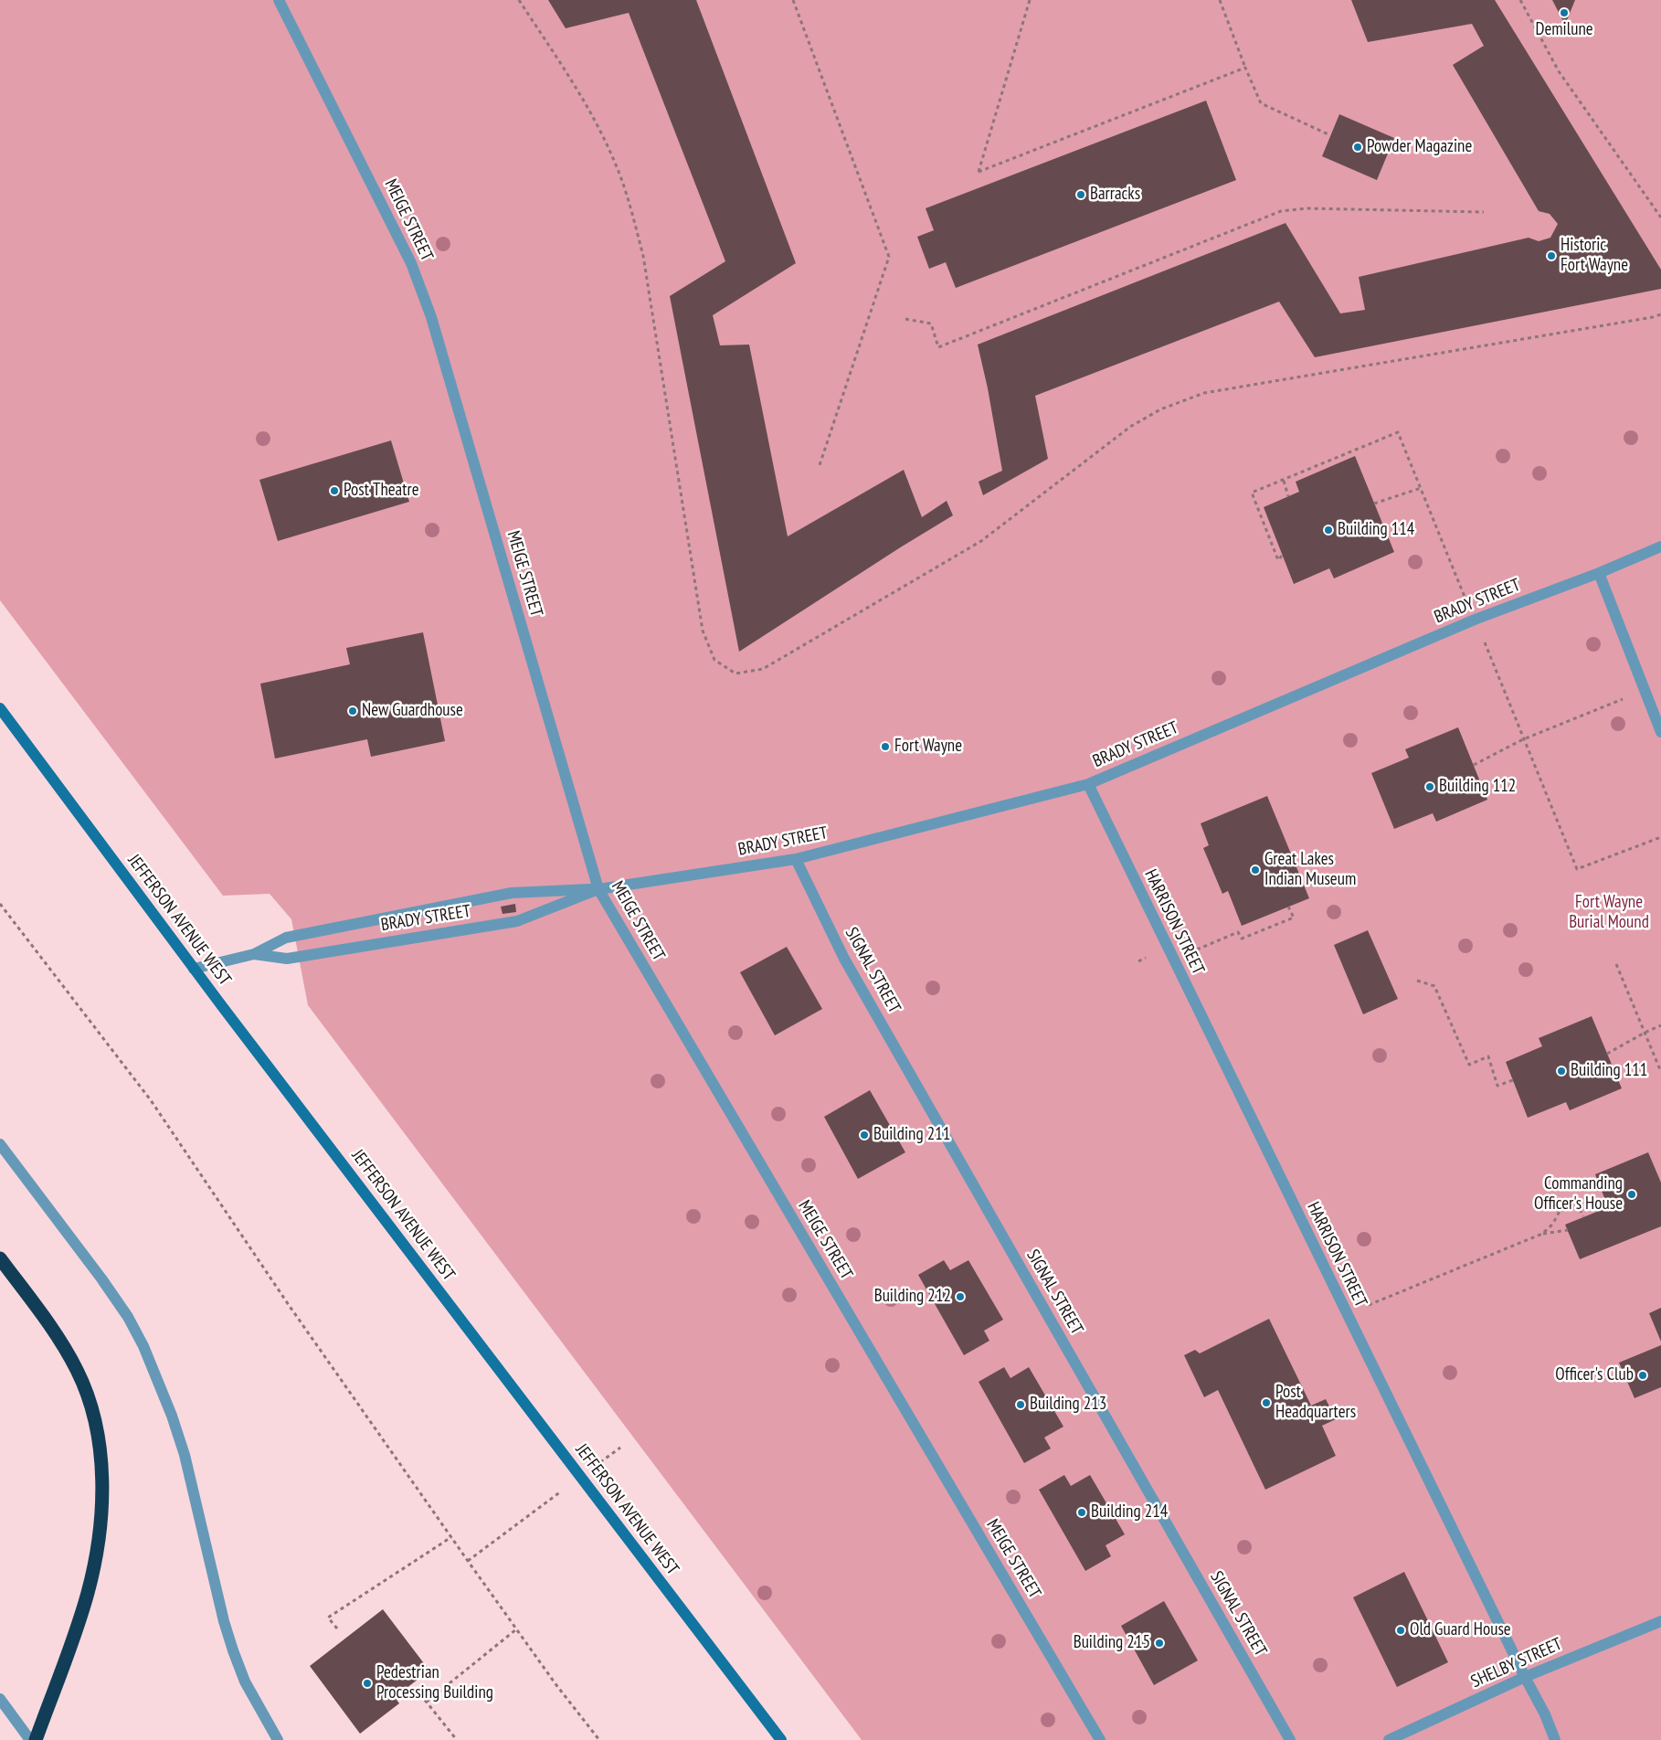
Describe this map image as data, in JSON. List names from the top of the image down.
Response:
{
  "streets": {
    "main road": ["JEFFERSON AVENUE WEST"],
    "street": [
      "MEIGE STREET",
      "BRADY STREET",
      "HARRISON STREET",
      "SIGNAL STREET",
      "SHELBY STREET"
    ]
  },
  "crossings": [
    ["MEIGE STREET", "BRADY STREET"],
    ["BRADY STREET", "JEFFERSON AVENUE WEST"],
    ["BRADY STREET", "HARRISON STREET"],
    ["BRADY STREET", "SIGNAL STREET"],
    ["HARRISON STREET", "SHELBY STREET"]
  ],
  "parks": ["Fort Wayne Burial Mound"],
  "places": [
    "Demilune",
    "Powder Magazine",
    "Barracks",
    "Historic Fort Wayne",
    "Post Theatre",
    "Building 114",
    "New Guardhouse",
    "Fort Wayne",
    "Building 112",
    "Great Lakes Indian Museum",
    "Building 111",
    "Building 211",
    "Commanding Officer's House",
    "Building 212",
    "Officer's Club",
    "Post Headquarters",
    "Building 213",
    "Building 214",
    "Old Guard House",
    "Building 215",
    "Pedestrian Processing Building"
  ]
}
